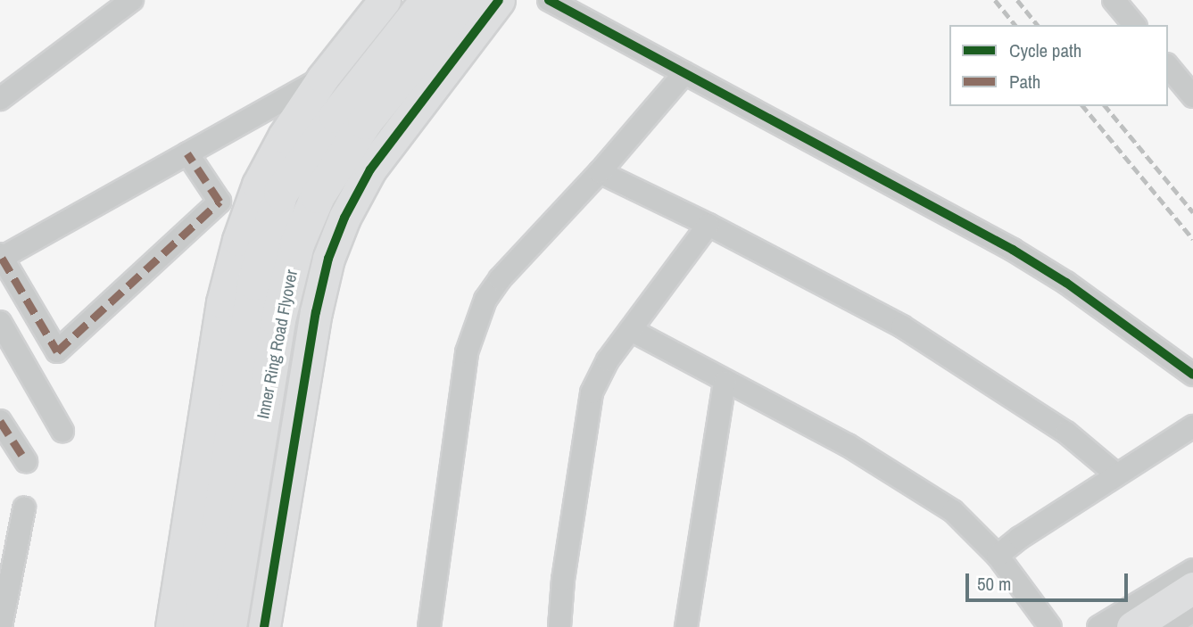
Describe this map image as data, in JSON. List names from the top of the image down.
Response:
{
  "streets": {
    "highway": ["Inner Ring Road Flyover"]
  },
  "legend": ["Cycle path", "Path"],
  "scale_bar": "50 m"
}
